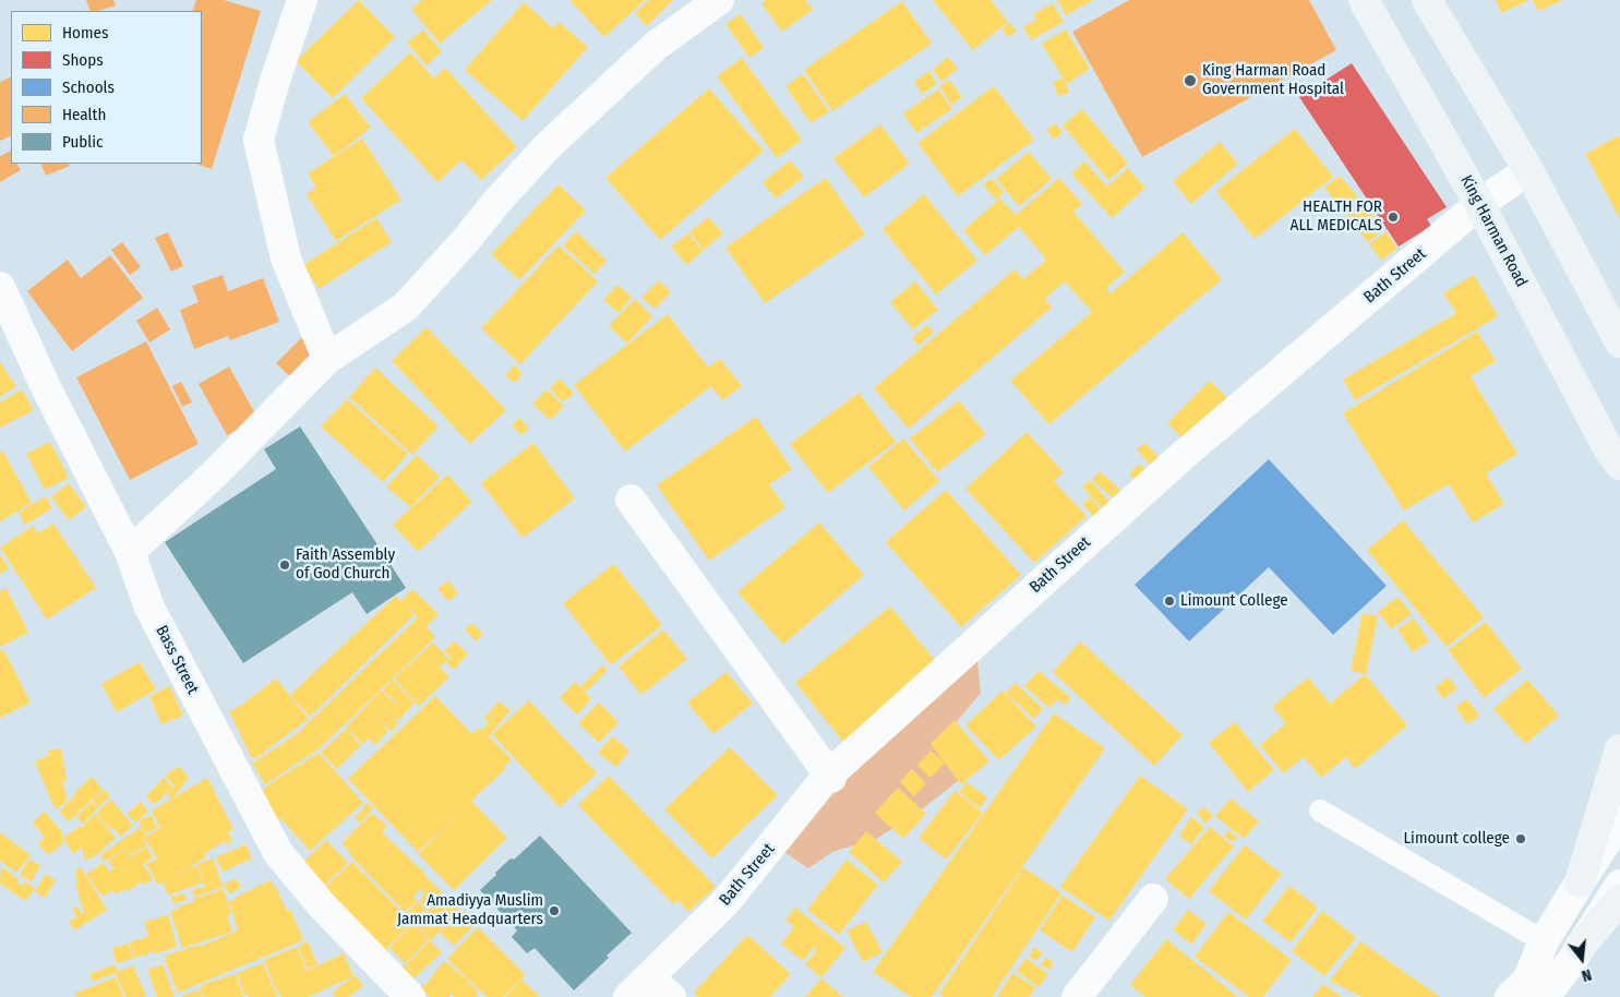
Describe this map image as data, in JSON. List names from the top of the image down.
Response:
{
  "streets": {
    "main road": ["King Harman Road"],
    "street": ["Bath Street", "Bass Street"]
  },
  "crossings": [
    ["King Harman Road", "Bath Street"]
  ],
  "places": [
    "King Harman Road Government Hospital",
    "HEALTH FOR ALL MEDICALS",
    "Faith Assembly of God Church",
    "Limount College",
    "Limount college",
    "Amadiyya Muslim Jammat Headquarters"
  ],
  "legend": [
    "Homes",
    "Shops",
    "Schools",
    "Health",
    "Public"
  ],
  "north": "bottom"
}
